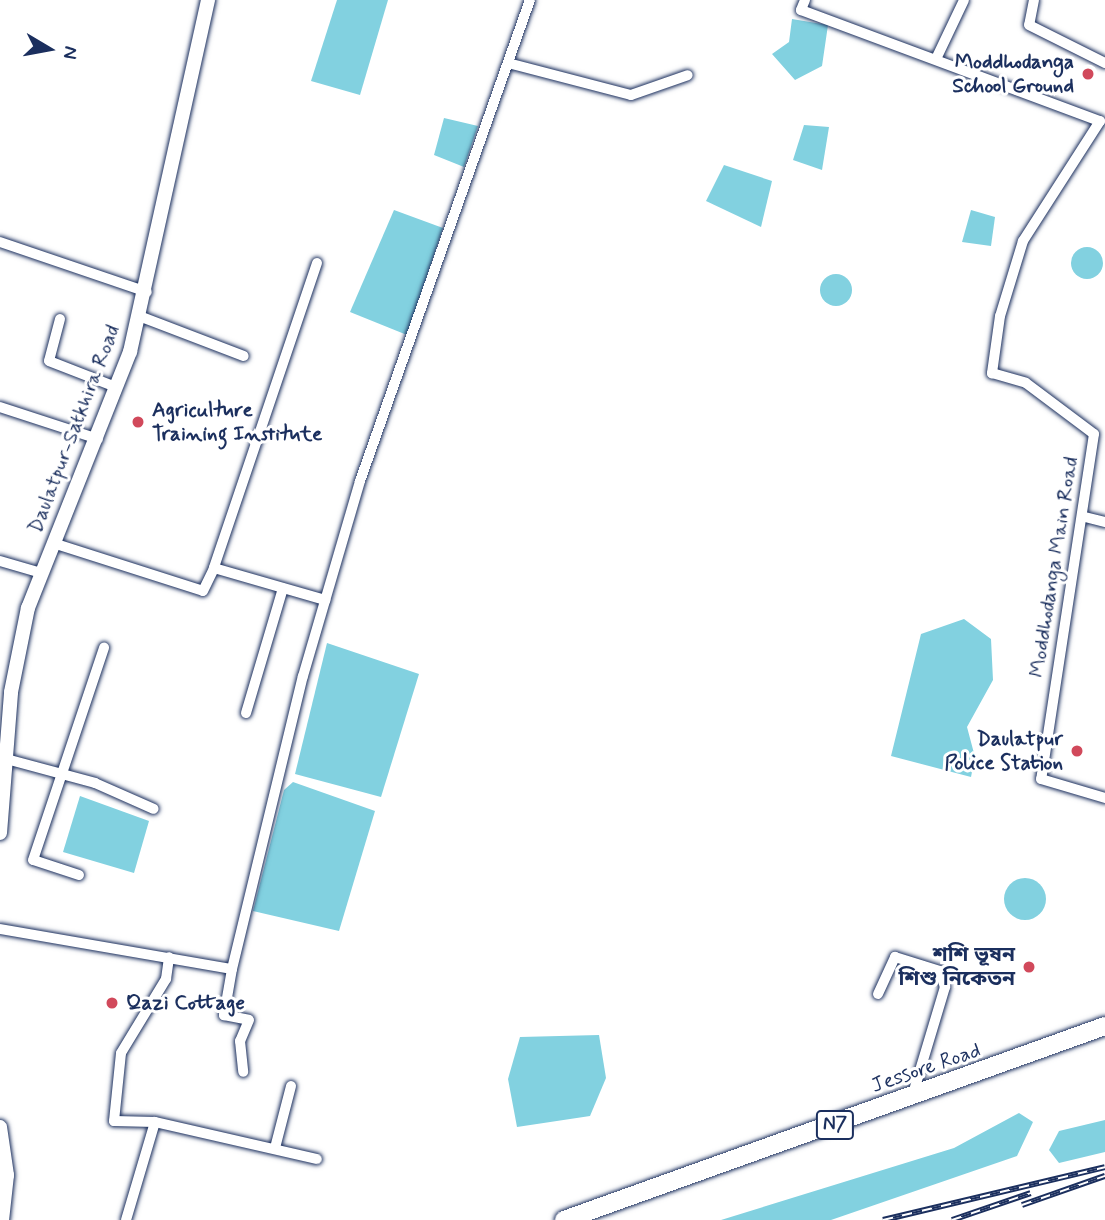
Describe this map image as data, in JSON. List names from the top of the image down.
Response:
{
  "streets": {
    "highway": ["Jessore Road", "N7"],
    "main road": ["Daulatpur-Satkhira Road"],
    "street": ["Moddhodanga Main Road"]
  },
  "places": [
    "Moddhodanga School Ground",
    "Agriculture Training Institute",
    "Daulatpur Police Station",
    "শশি ভূষন শিশু নিকেতন",
    "Qazi Cottage"
  ],
  "north": "right"
}
